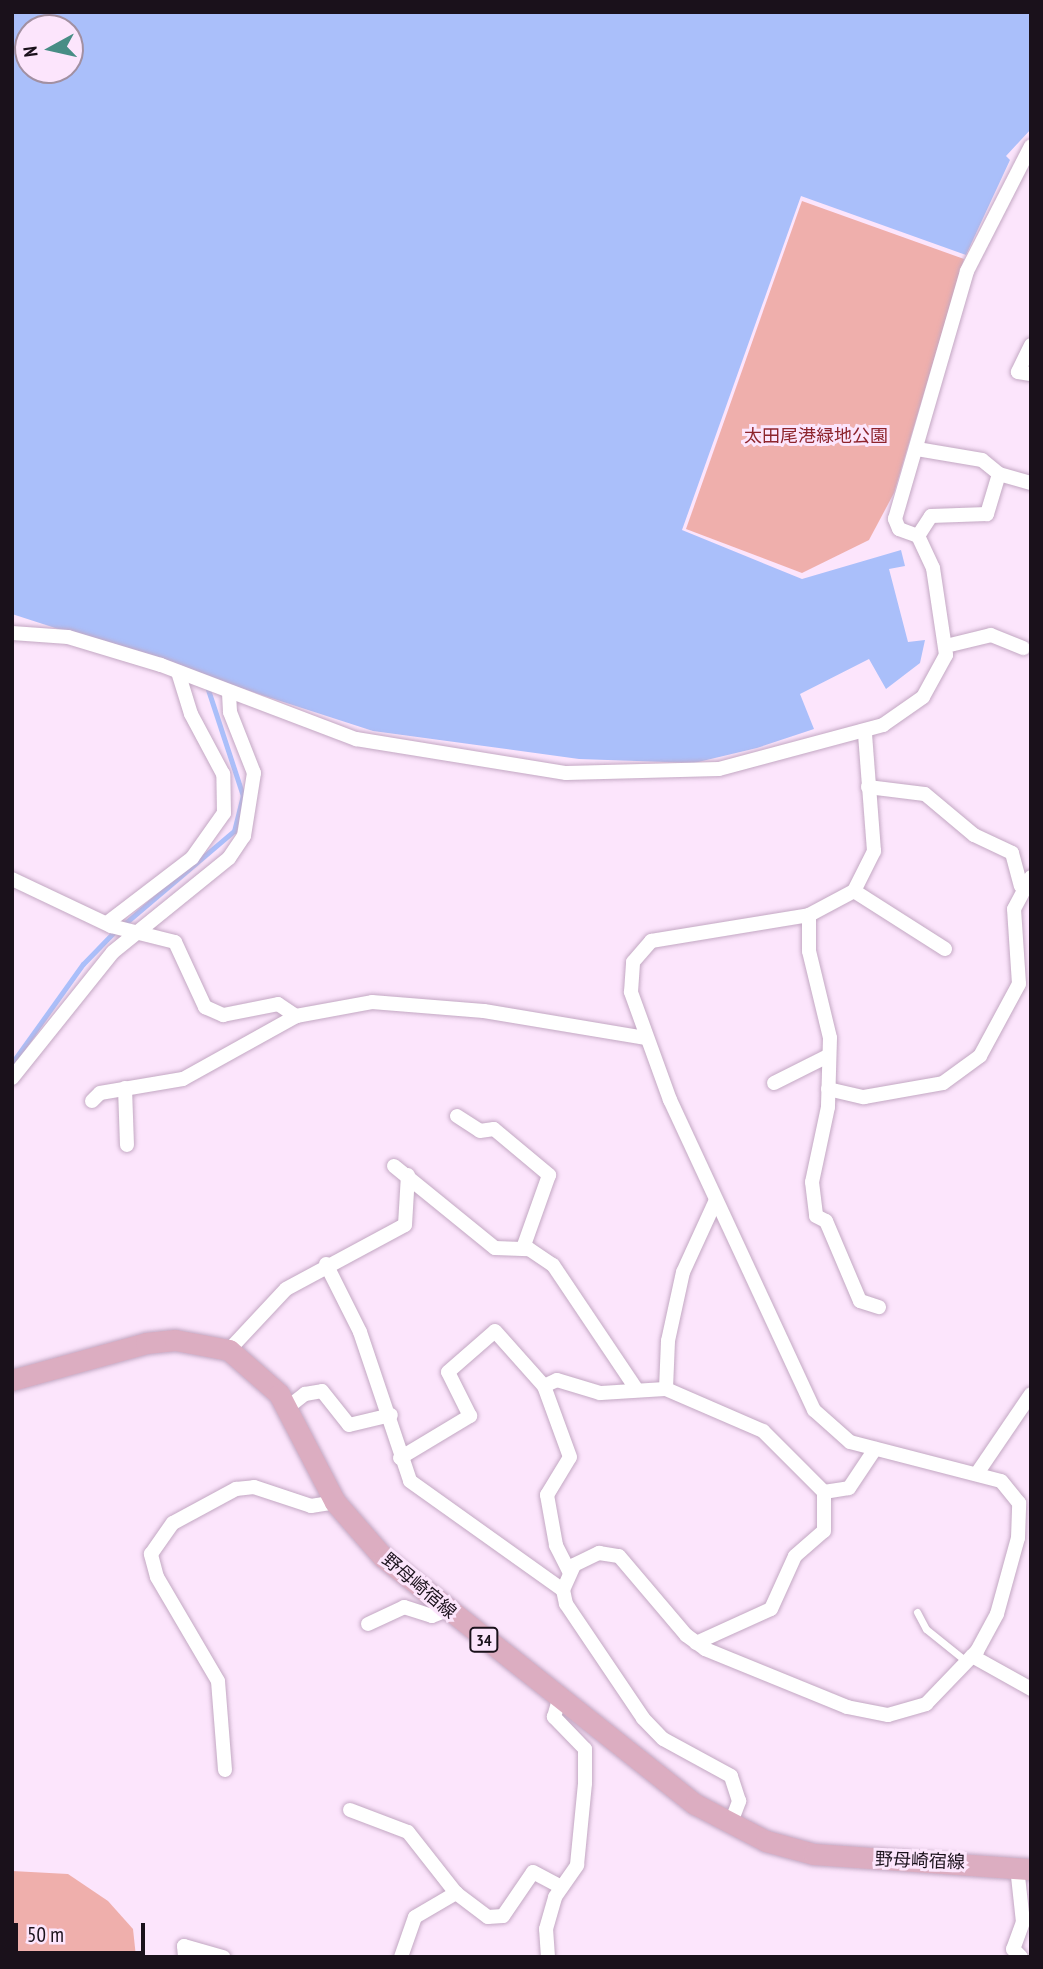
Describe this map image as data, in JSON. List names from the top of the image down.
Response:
{
  "streets": {
    "main road": ["野母崎宿線", "34"]
  },
  "parks": ["太田尾港緑地公園"],
  "scale_bar": "50 m",
  "north": "left"
}
